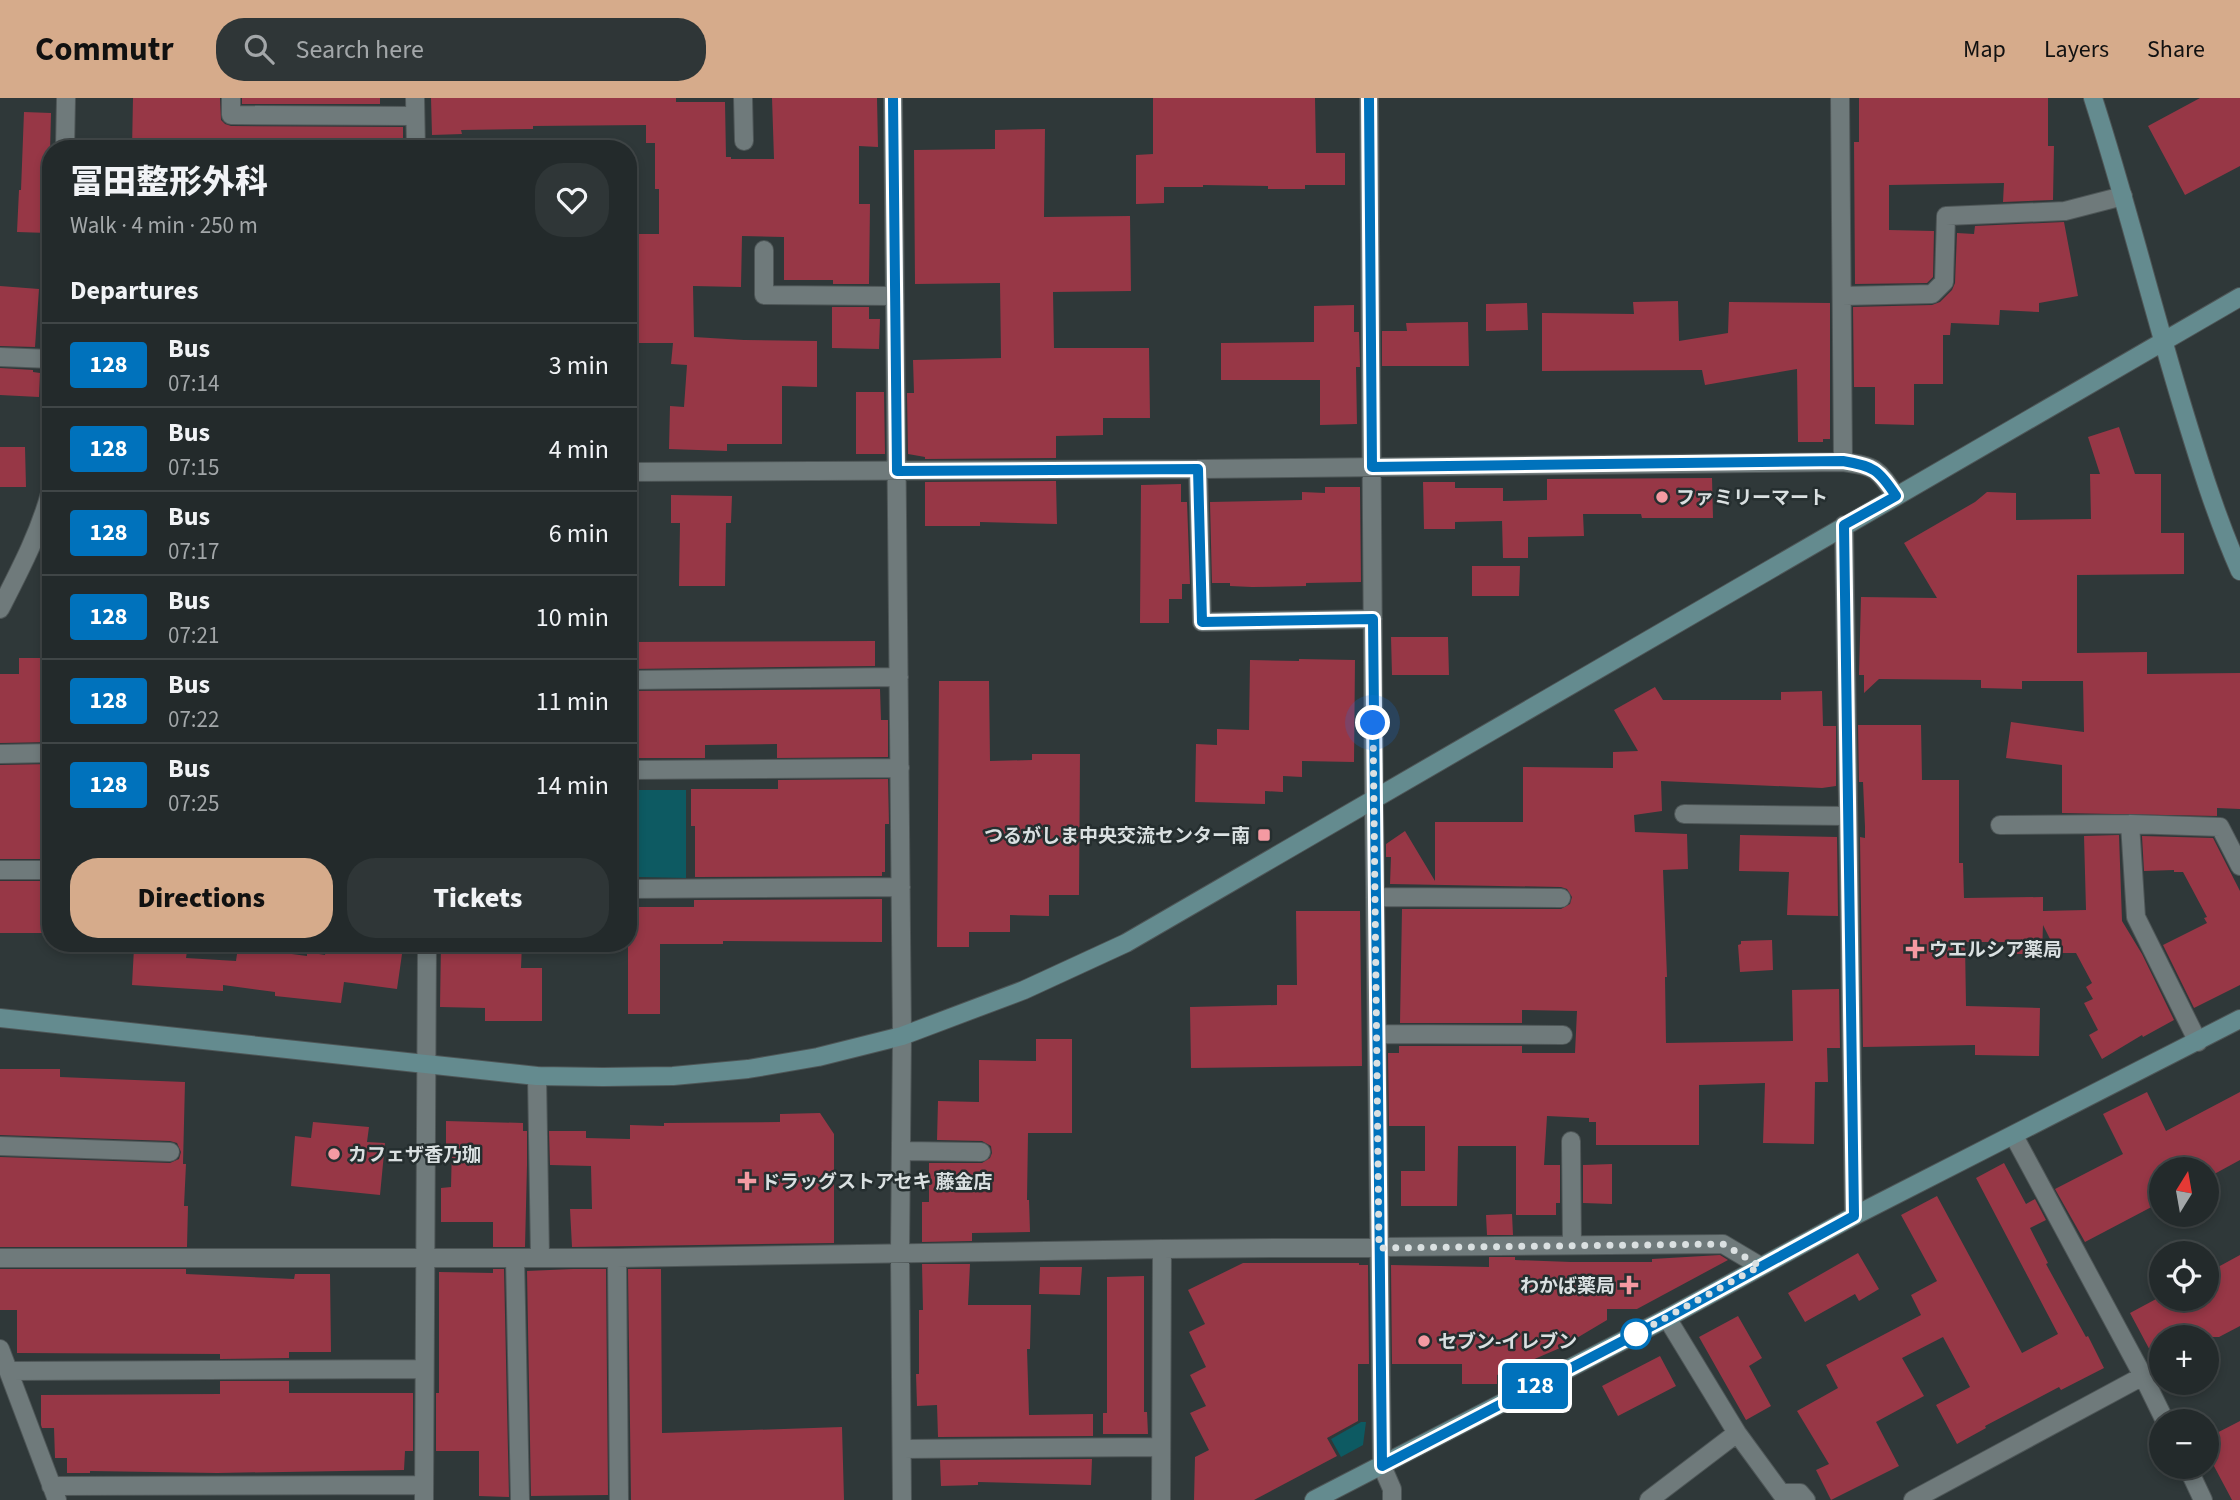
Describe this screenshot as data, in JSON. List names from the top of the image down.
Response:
{
  "places": {
    "other": ["ファミリーマート", "カフェザ香乃珈", "セブン-イレブン"],
    "transit": ["つるがしま中央交流センター南"],
    "health": ["ウエルシア薬局", "ドラッグストアセキ 藤金店", "わかば薬局"]
  },
  "lines": ["bus line 128"],
  "north": "top",
  "page": {
    "header": "Commutr",
    "search": "Search here",
    "nav": ["Map", "Layers", "Share"],
    "on_map": "128",
    "heading": [
      ["冨田整形外科", "Walk · 4 min · 250 m"],
      "Departures"
    ],
    "list": [
      {
        "mark": "128",
        "name": "Bus",
        "note": "07:14",
        "value": "3 min"
      },
      {
        "mark": "128",
        "name": "Bus",
        "note": "07:15",
        "value": "4 min"
      },
      {
        "mark": "128",
        "name": "Bus",
        "note": "07:17",
        "value": "6 min"
      },
      {
        "mark": "128",
        "name": "Bus",
        "note": "07:21",
        "value": "10 min"
      },
      {
        "mark": "128",
        "name": "Bus",
        "note": "07:22",
        "value": "11 min"
      },
      {
        "mark": "128",
        "name": "Bus",
        "note": "07:25",
        "value": "14 min"
      }
    ],
    "buttons": ["Directions", "Tickets"],
    "map_buttons": ["+", "−"]
  }
}
